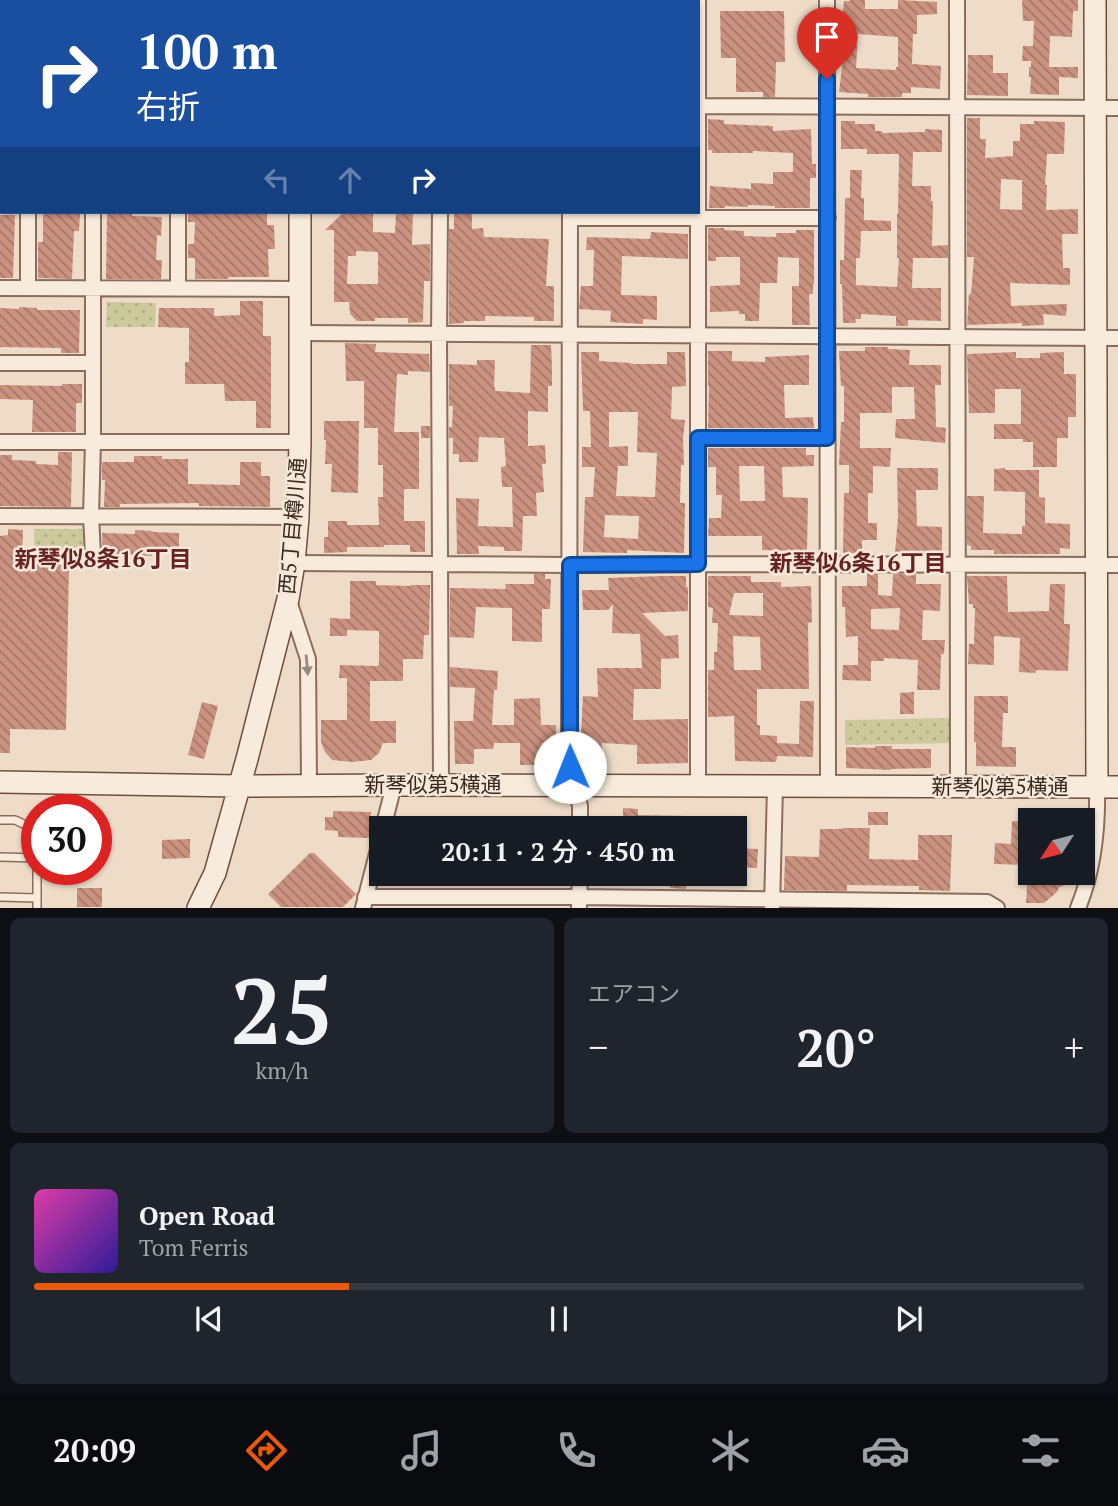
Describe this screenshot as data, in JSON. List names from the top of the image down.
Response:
{
  "streets": {
    "street": ["西5丁目樽川通", "新琴似第5横通"]
  },
  "crossings": [
    ["西5丁目樽川通", "新琴似第5横通"]
  ],
  "districts": ["新琴似8条16丁目", "新琴似6条16丁目"],
  "north": "bottom left",
  "page": {
    "turn": ["100 m", "右折"],
    "limit": "30",
    "trip": "20:11 · 2 分 · 450 m",
    "tile": [
      ["25", "km/h"],
      "エアコン"
    ],
    "heat": ["−", "20°", "+"],
    "song": ["Open Road", "Tom Ferris"],
    "tabs": "20:09"
  }
}
